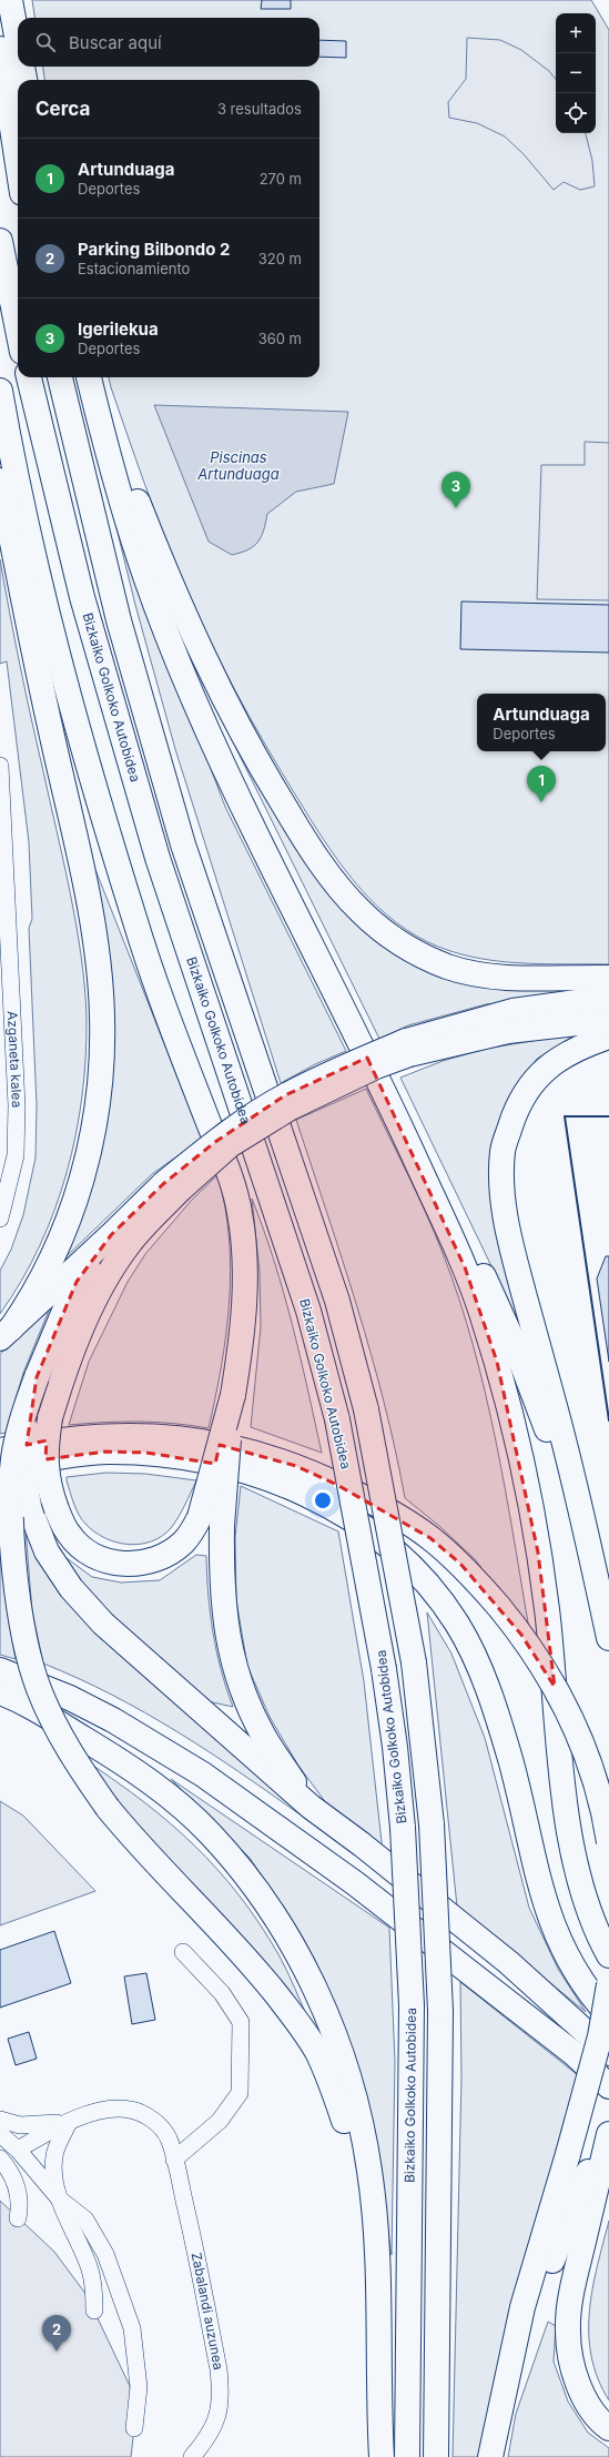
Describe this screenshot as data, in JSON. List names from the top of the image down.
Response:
{
  "streets": {
    "main road": ["Bizkaiko Golkoko Autobidea"],
    "street": ["Azganeta kalea", "Zabalandi auzunea"]
  },
  "water": ["Piscinas Artunduaga"],
  "page": {
    "map_buttons": ["+", "−"],
    "search": "Buscar aquí",
    "heading": ["Cerca", "3 resultados"],
    "list": [
      {
        "mark": "1",
        "name": "Artunduaga",
        "note": "Deportes",
        "value": "270 m"
      },
      {
        "mark": "2",
        "name": "Parking Bilbondo 2",
        "note": "Estacionamiento",
        "value": "320 m"
      },
      {
        "mark": "3",
        "name": "Igerilekua",
        "note": "Deportes",
        "value": "360 m"
      }
    ],
    "pins": ["3", "1", "2"],
    "popup": ["Artunduaga", "Deportes"]
  }
}
